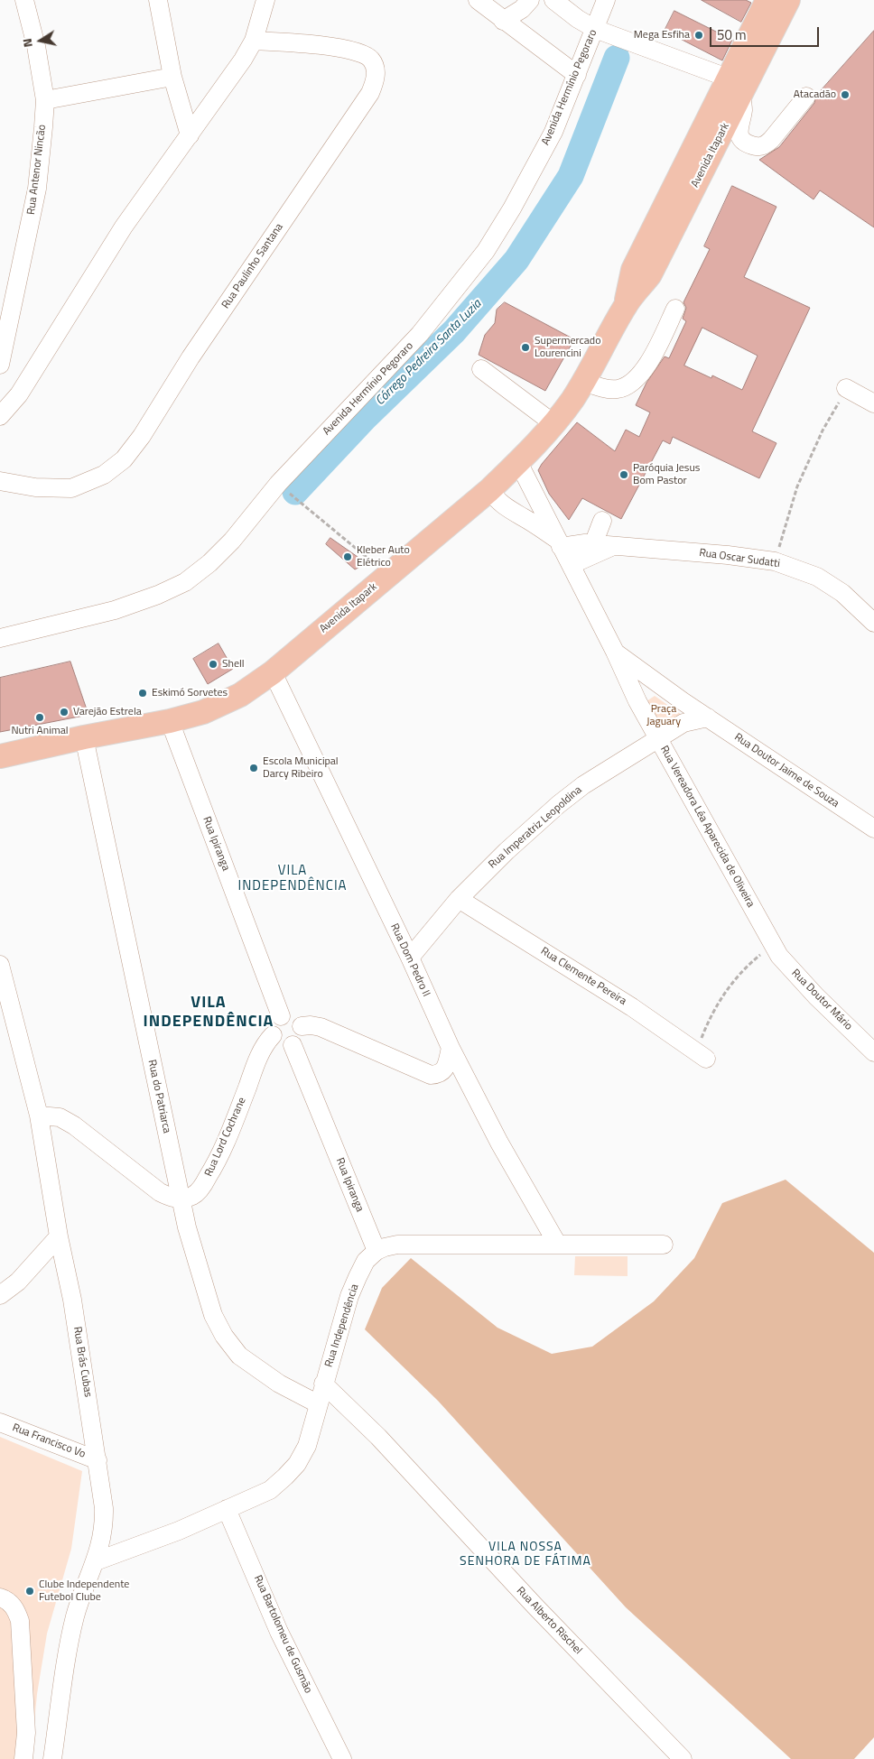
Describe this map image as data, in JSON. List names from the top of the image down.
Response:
{
  "streets": {
    "main road": ["Avenida Itapark"],
    "street": [
      "Avenida Hermínio Pegoraro",
      "Rua Antenor Nincão",
      "Rua Paulinho Santana",
      "Rua Oscar Sudatti",
      "Rua Doutor Jaime de Souza",
      "Rua Vereadora Léa Aparecida de Oliveira",
      "Rua Imperatriz Leopoldina",
      "Rua Ipiranga",
      "Rua Dom Pedro II",
      "Rua Clemente Pereira",
      "Rua Doutor Mário",
      "Rua do Patriarca",
      "Rua Lord Cochrane",
      "Rua Independência",
      "Rua Brás Cubas",
      "Rua Francisco Vo",
      "Rua Alberto Rischel",
      "Rua Bartolomeu de Gusmão"
    ]
  },
  "crossings": [
    ["Avenida Itapark", "Rua Vereadora Léa Aparecida de Oliveira"],
    ["Avenida Itapark", "Rua Ipiranga"],
    ["Avenida Itapark", "Rua Dom Pedro II"],
    ["Avenida Itapark", "Rua do Patriarca"],
    ["Rua Oscar Sudatti", "Rua Vereadora Léa Aparecida de Oliveira"],
    ["Rua Doutor Jaime de Souza", "Rua Vereadora Léa Aparecida de Oliveira"],
    ["Rua Vereadora Léa Aparecida de Oliveira", "Rua Imperatriz Leopoldina"],
    ["Rua Vereadora Léa Aparecida de Oliveira", "Rua Doutor Mário"],
    ["Rua Imperatriz Leopoldina", "Rua Dom Pedro II"],
    ["Rua Imperatriz Leopoldina", "Rua Clemente Pereira"],
    ["Rua Ipiranga", "Rua Lord Cochrane"],
    ["Rua Ipiranga", "Rua Independência"],
    ["Rua do Patriarca", "Rua Lord Cochrane"],
    ["Rua do Patriarca", "Rua Independência"],
    ["Rua Independência", "Rua Brás Cubas"],
    ["Rua Independência", "Rua Alberto Rischel"],
    ["Rua Independência", "Rua Bartolomeu de Gusmão"],
    ["Rua Brás Cubas", "Rua Francisco Vo"]
  ],
  "districts": ["VILA INDEPENDÊNCIA", "VILA INDEPENDÊNCIA", "VILA NOSSA SENHORA DE FÁTIMA"],
  "water": ["Córrego Pedreira Santa Luzia"],
  "parks": ["Praça Jaguary"],
  "places": [
    "Mega Esfiha",
    "Atacadão",
    "Supermercado Lourencini",
    "Paróquia Jesus Bom Pastor",
    "Kleber Auto Elétrico",
    "Shell",
    "Eskimó Sorvetes",
    "Varejão Estrela",
    "Nutri Animal",
    "Escola Municipal Darcy Ribeiro",
    "Clube Independente Futebol Clube"
  ],
  "scale_bar": "50 m",
  "north": "left"
}
